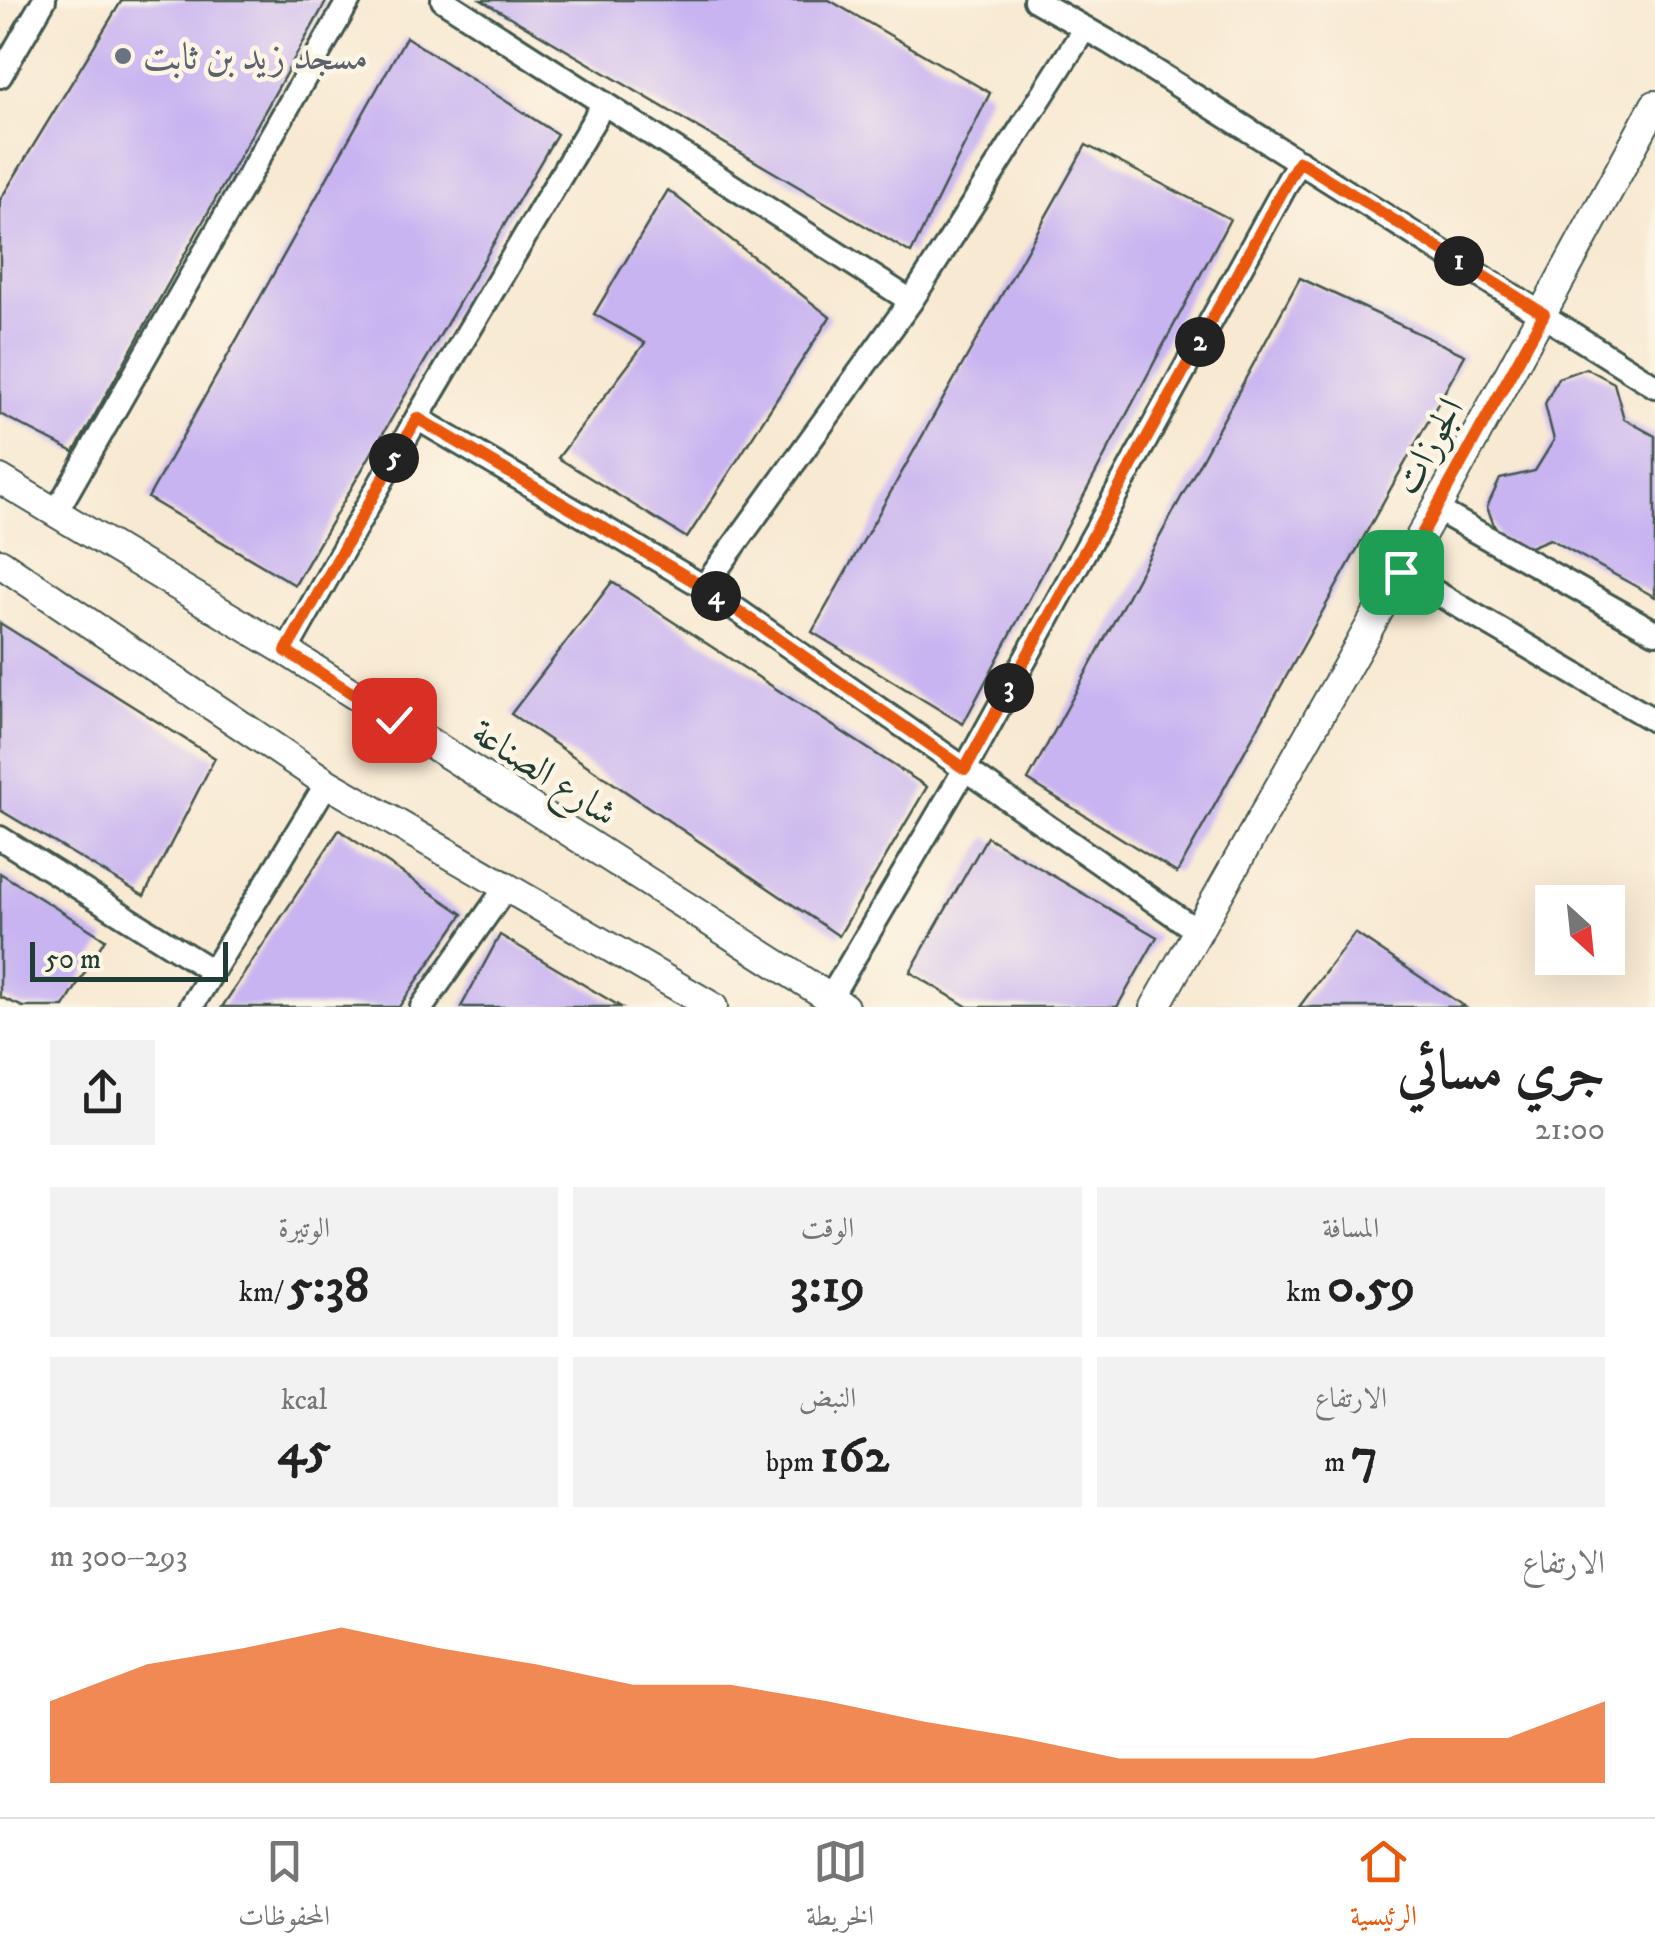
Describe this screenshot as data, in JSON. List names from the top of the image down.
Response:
{
  "streets": {
    "street": ["الجوزات", "شارع الصناعة"]
  },
  "places": ["مسجد زيد بن ثابت"],
  "scale_bar": "50 m",
  "north": "bottom right",
  "page": {
    "pins": [
      "1",
      "2",
      "5",
      "4",
      "3"
    ],
    "scale": "50 m",
    "heading": ["جري مسائي", "21:00"],
    "stats": [
      ["المسافة", "0.59 km"],
      ["الوقت", "3:19"],
      ["الوتيرة", "5:38 /km"],
      ["الارتفاع", "7 m"],
      ["النبض", "162 bpm"],
      ["kcal", "45"]
    ],
    "chart": ["الارتفاع", "293–300 m"],
    "tabs": ["الرئيسية", "الخريطة", "المحفوظات"]
  }
}
